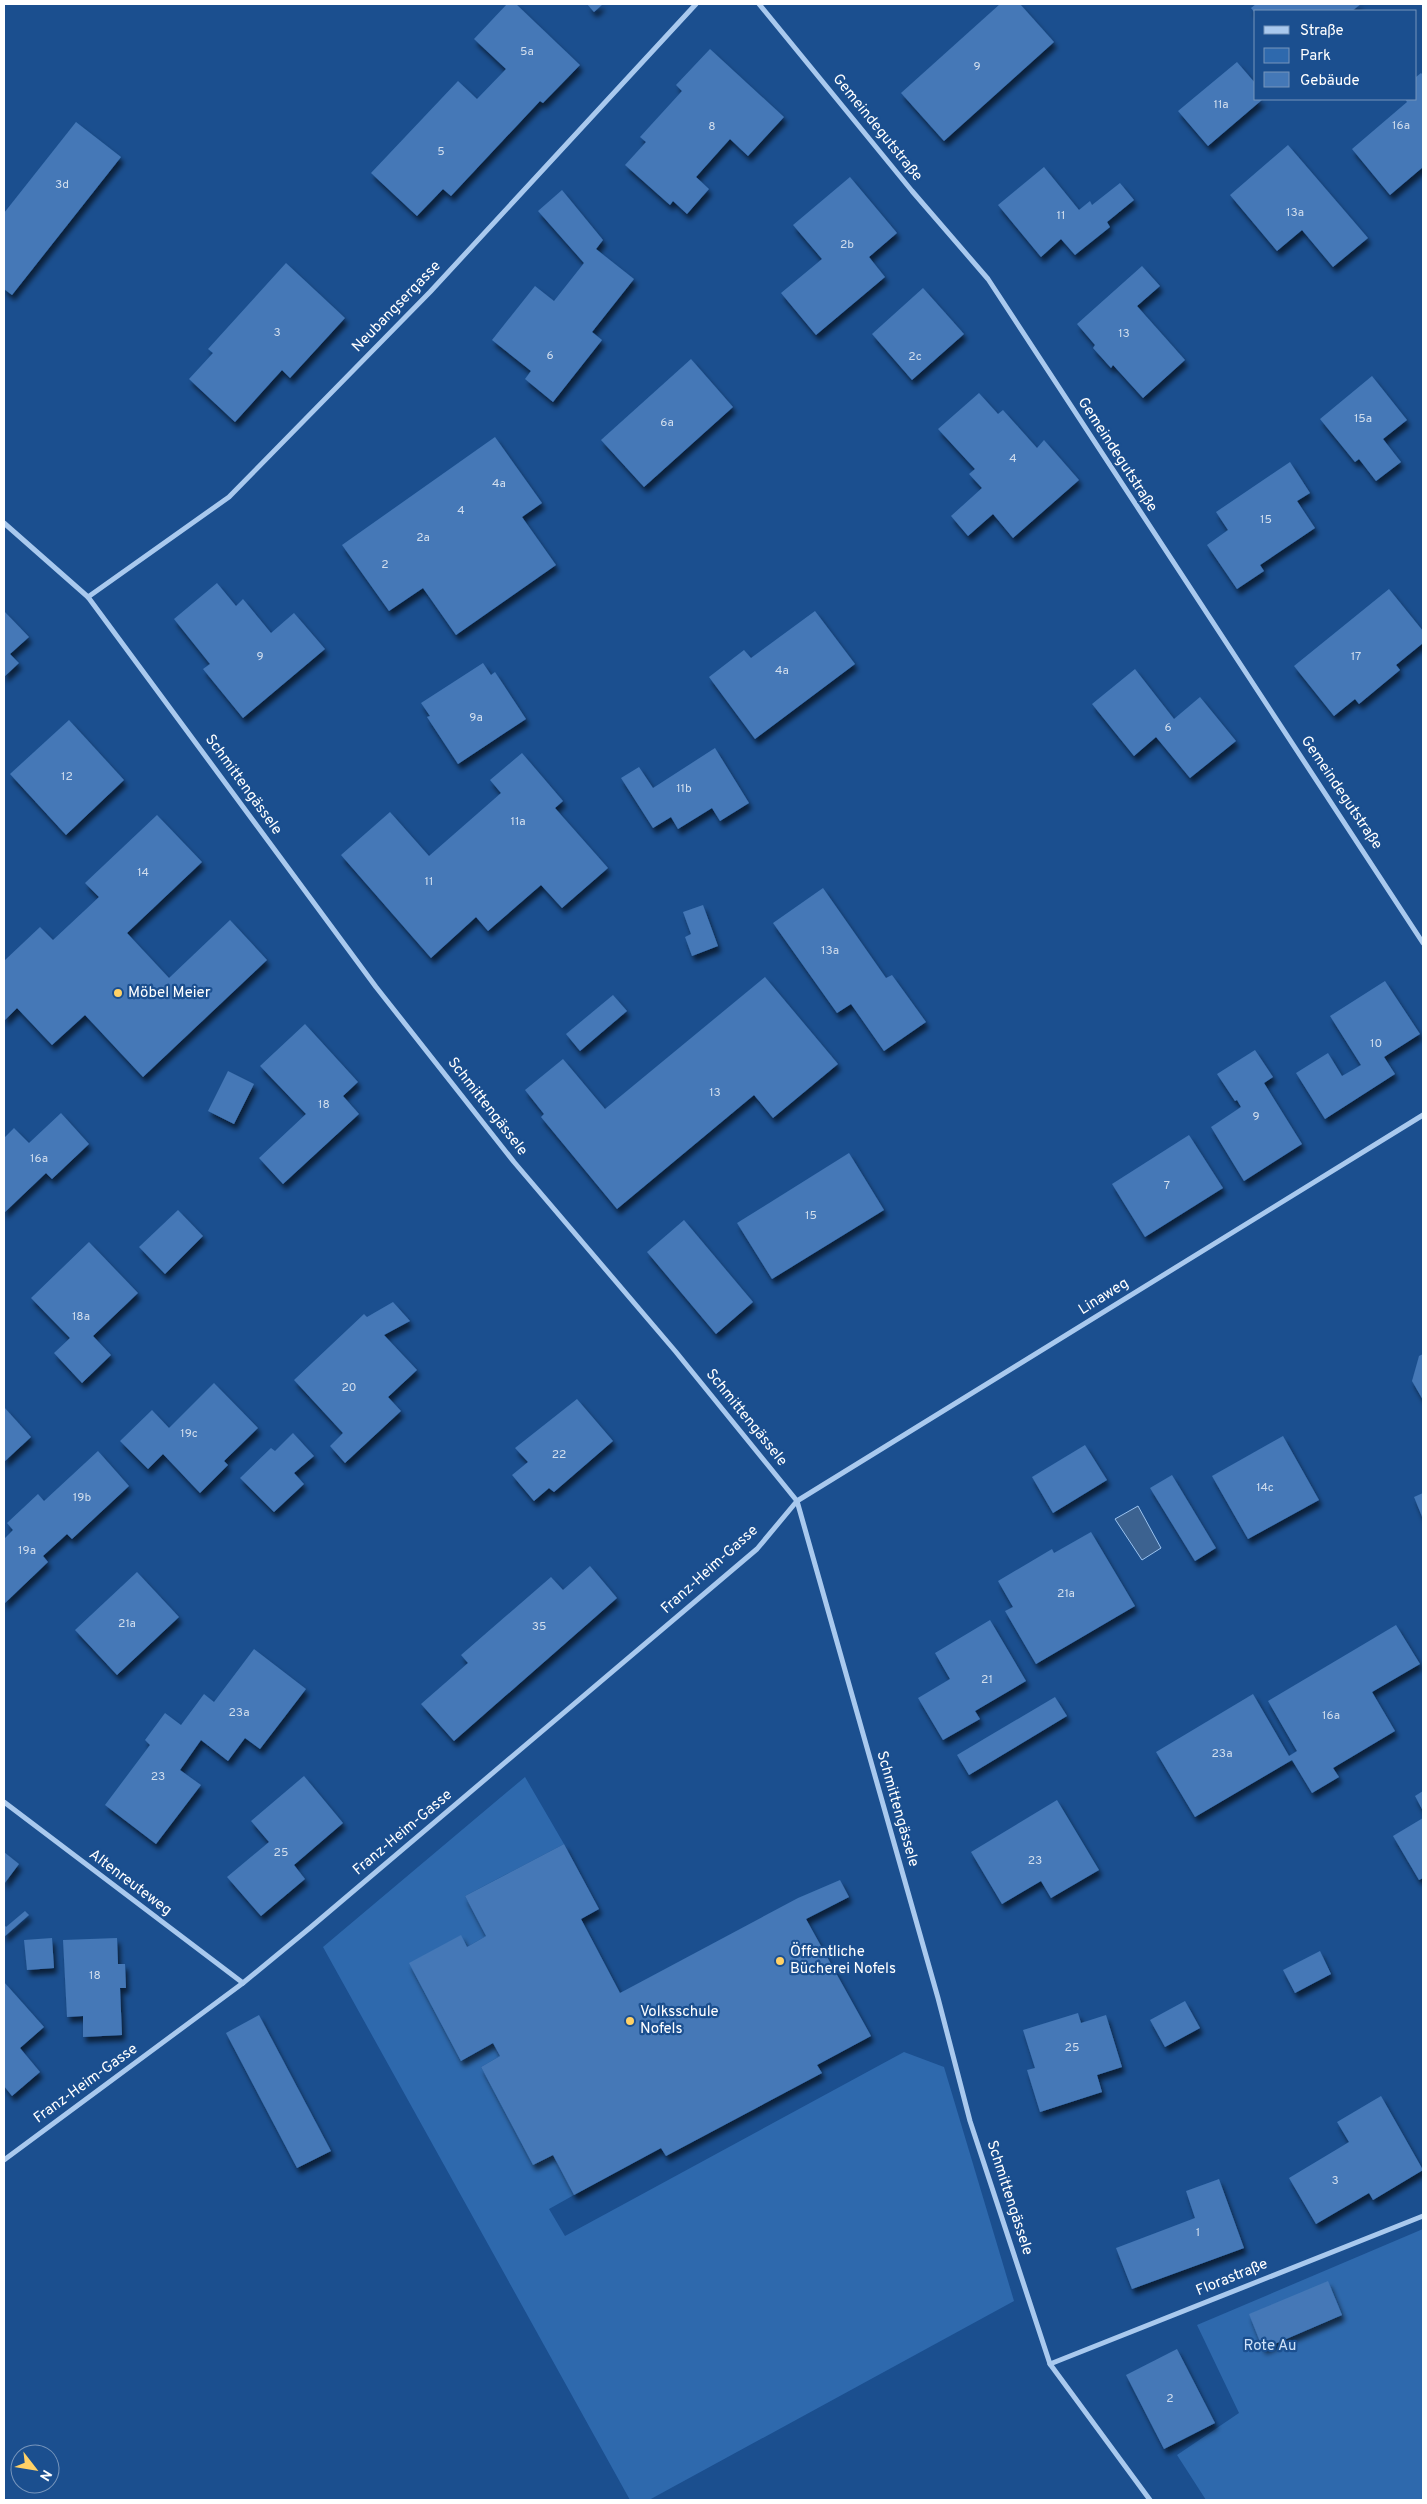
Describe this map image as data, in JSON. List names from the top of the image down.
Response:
{
  "streets": {
    "street": [
      "Gemeindegutstraße",
      "Neubangsergasse",
      "Schmittengässele",
      "Linaweg",
      "Franz-Heim-Gasse",
      "Altenreuteweg",
      "Florastraße"
    ]
  },
  "crossings": [
    ["Neubangsergasse", "Schmittengässele"],
    ["Schmittengässele", "Linaweg"],
    ["Schmittengässele", "Franz-Heim-Gasse"],
    ["Schmittengässele", "Florastraße"],
    ["Linaweg", "Franz-Heim-Gasse"],
    ["Franz-Heim-Gasse", "Altenreuteweg"]
  ],
  "parks": ["Rote Au"],
  "places": ["Möbel Meier", "Öffentliche Bücherei Nofels", "Volksschule Nofels"],
  "house_numbers": [
    "5a",
    "9",
    "11a",
    "16a",
    "8",
    "5",
    "3d",
    "13a",
    "11",
    "2b",
    "3",
    "13",
    "6",
    "2c",
    "15a",
    "6a",
    "4",
    "4a",
    "4",
    "15",
    "2a",
    "2",
    "9",
    "17",
    "4a",
    "9a",
    "6",
    "12",
    "11b",
    "11a",
    "14",
    "11",
    "13a",
    "10",
    "13",
    "18",
    "9",
    "16a",
    "7",
    "15",
    "18a",
    "20",
    "19c",
    "22",
    "14c",
    "19b",
    "19a",
    "21a",
    "21a",
    "35",
    "21",
    "23a",
    "16a",
    "23a",
    "23",
    "25",
    "23",
    "18",
    "25",
    "3",
    "1",
    "2"
  ],
  "legend": ["Straße", "Park", "Gebäude"],
  "north": "bottom right"
}
